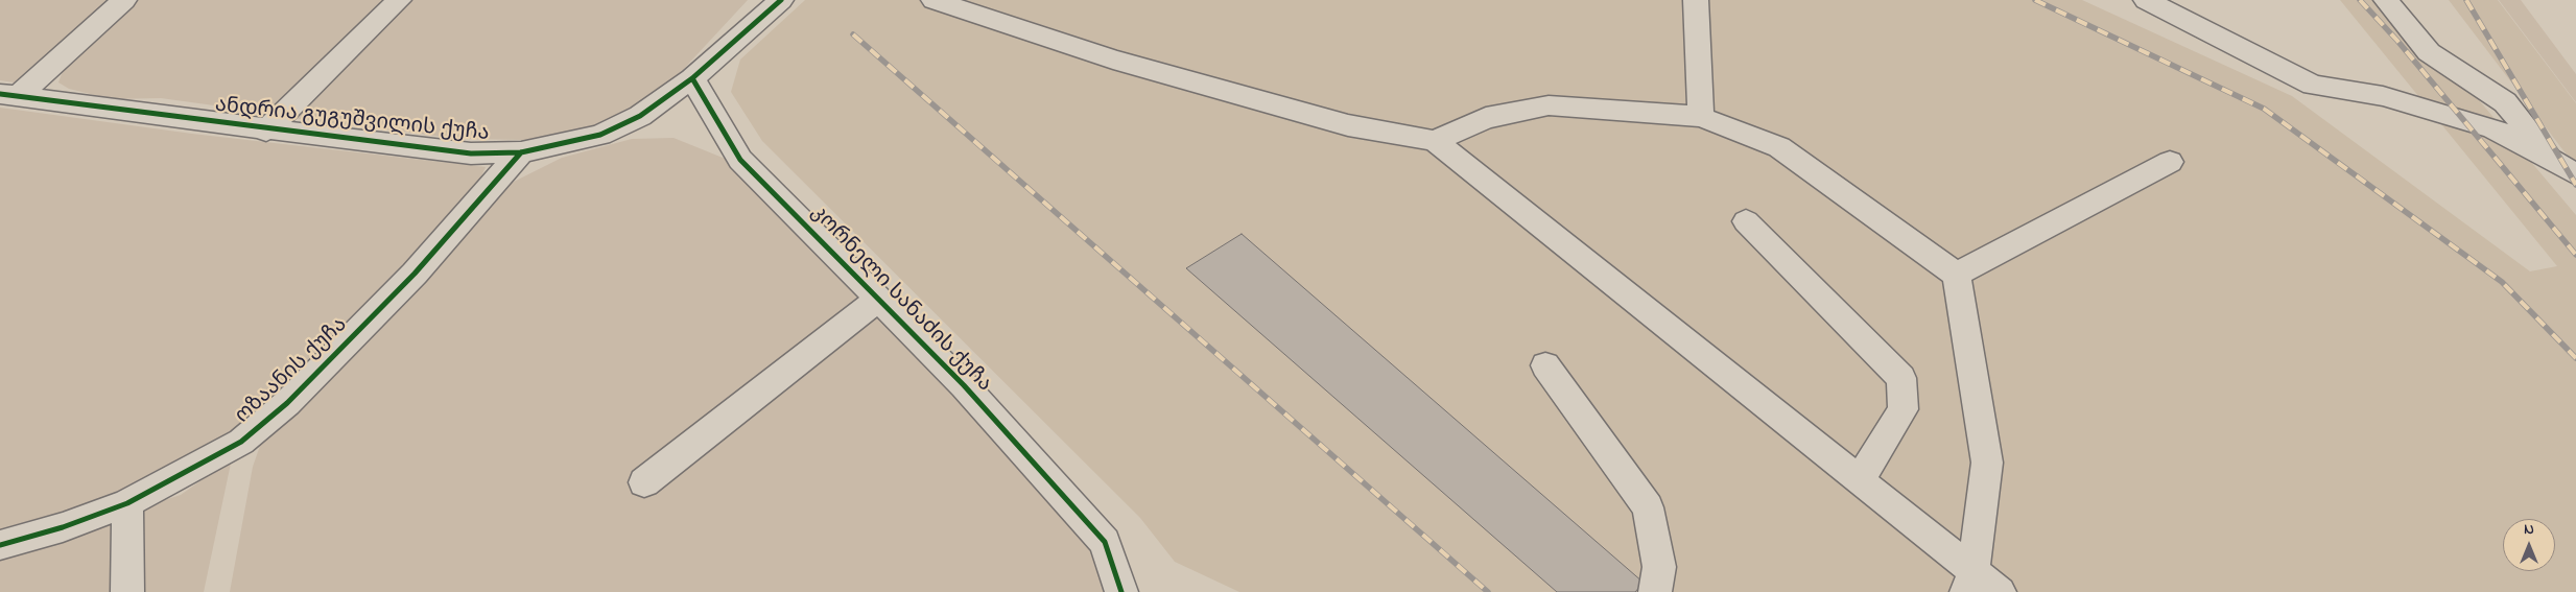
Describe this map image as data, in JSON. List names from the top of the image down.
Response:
{
  "streets": {
    "street": ["ანდრია გუგუშვილის ქუჩა", "კორნელი სანაძის ქუჩა", "ოზაანის ქუჩა"]
  },
  "crossings": [
    ["ანდრია გუგუშვილის ქუჩა", "კორნელი სანაძის ქუჩა"],
    ["ანდრია გუგუშვილის ქუჩა", "ოზაანის ქუჩა"]
  ],
  "north": "top"
}
